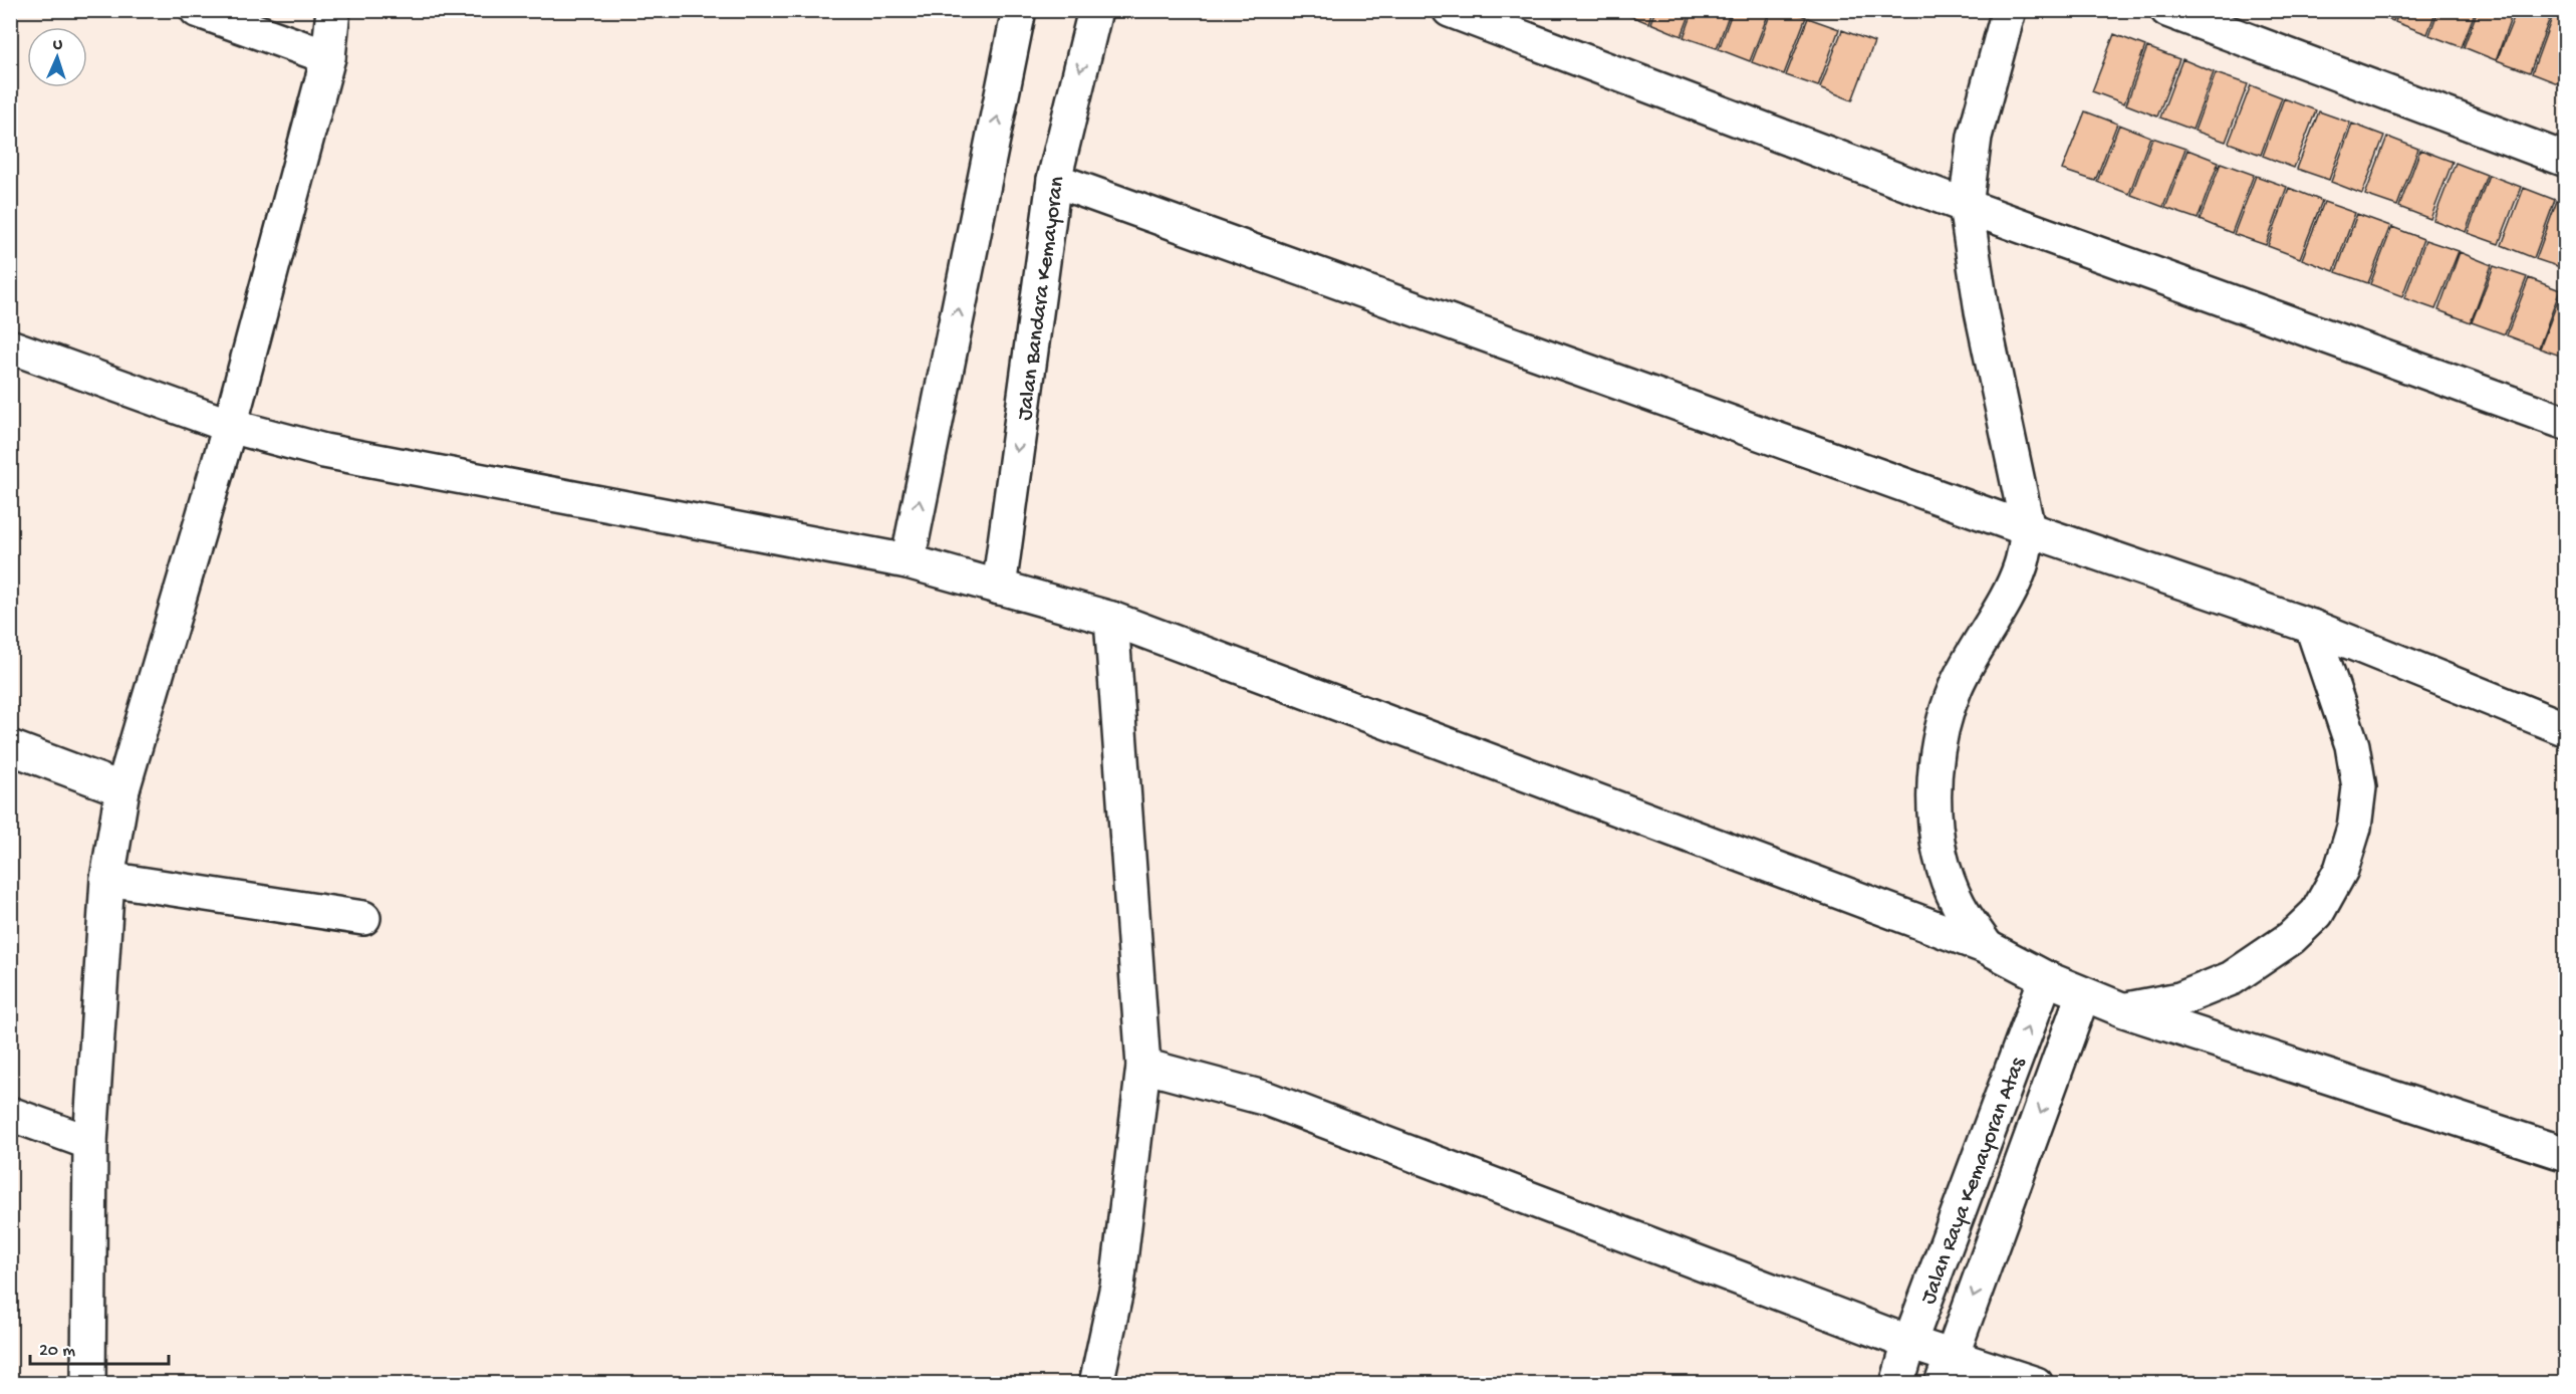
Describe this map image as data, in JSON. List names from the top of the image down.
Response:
{
  "streets": {
    "street": ["Jalan Bandara Kemayoran", "Jalan Raya Kemayoran Atas"]
  },
  "scale_bar": "20 m",
  "north": "top"
}
